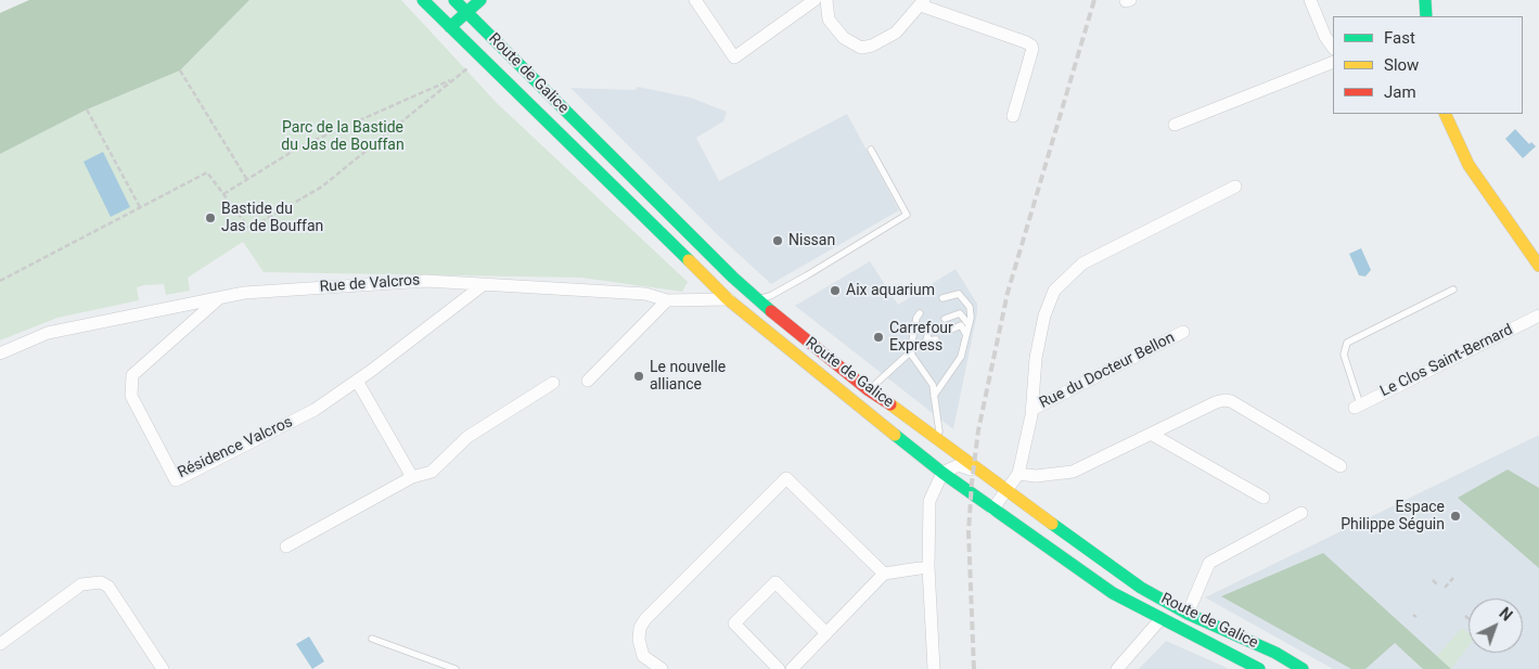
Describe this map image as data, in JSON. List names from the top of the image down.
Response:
{
  "streets": {
    "main road": ["Route de Galice"],
    "street": [
      "Rue de Valcros",
      "Le Clos Saint-Bernard",
      "Rue du Docteur Bellon",
      "Résidence Valcros"
    ]
  },
  "crossings": [
    ["Route de Galice", "Rue de Valcros"],
    ["Rue de Valcros", "Résidence Valcros"]
  ],
  "parks": ["Parc de la Bastide du Jas de Bouffan"],
  "places": [
    "Bastide du Jas de Bouffan",
    "Nissan",
    "Aix aquarium",
    "Carrefour Express",
    "Le nouvelle alliance",
    "Espace Philippe Séguin"
  ],
  "legend": ["Fast", "Slow", "Jam"],
  "north": "top right"
}
